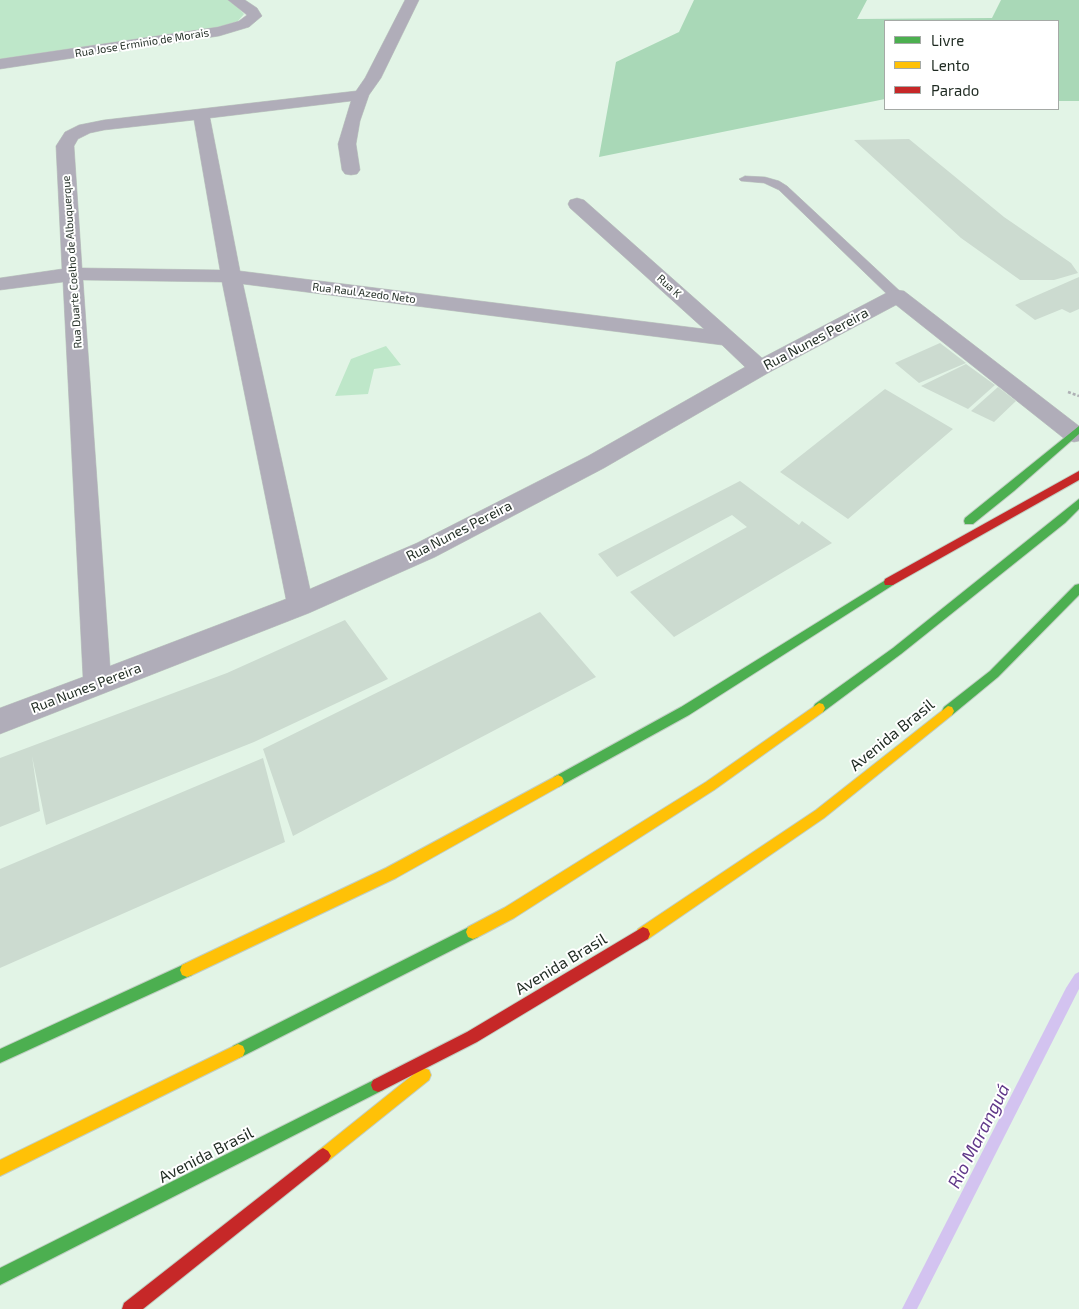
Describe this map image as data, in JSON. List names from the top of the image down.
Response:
{
  "streets": {
    "highway": ["Avenida Brasil"],
    "street": [
      "Rua Jose Erminio de Morais",
      "Rua Duarte Coelho de Albuquerque",
      "Rua K",
      "Rua Raul Azedo Neto",
      "Rua Nunes Pereira"
    ]
  },
  "crossings": [
    ["Rua Duarte Coelho de Albuquerque", "Rua Raul Azedo Neto"],
    ["Rua Duarte Coelho de Albuquerque", "Rua Nunes Pereira"],
    ["Rua K", "Rua Raul Azedo Neto"],
    ["Rua K", "Rua Nunes Pereira"]
  ],
  "water": ["Rio Maranguá"],
  "legend": ["Livre", "Lento", "Parado"]
}
